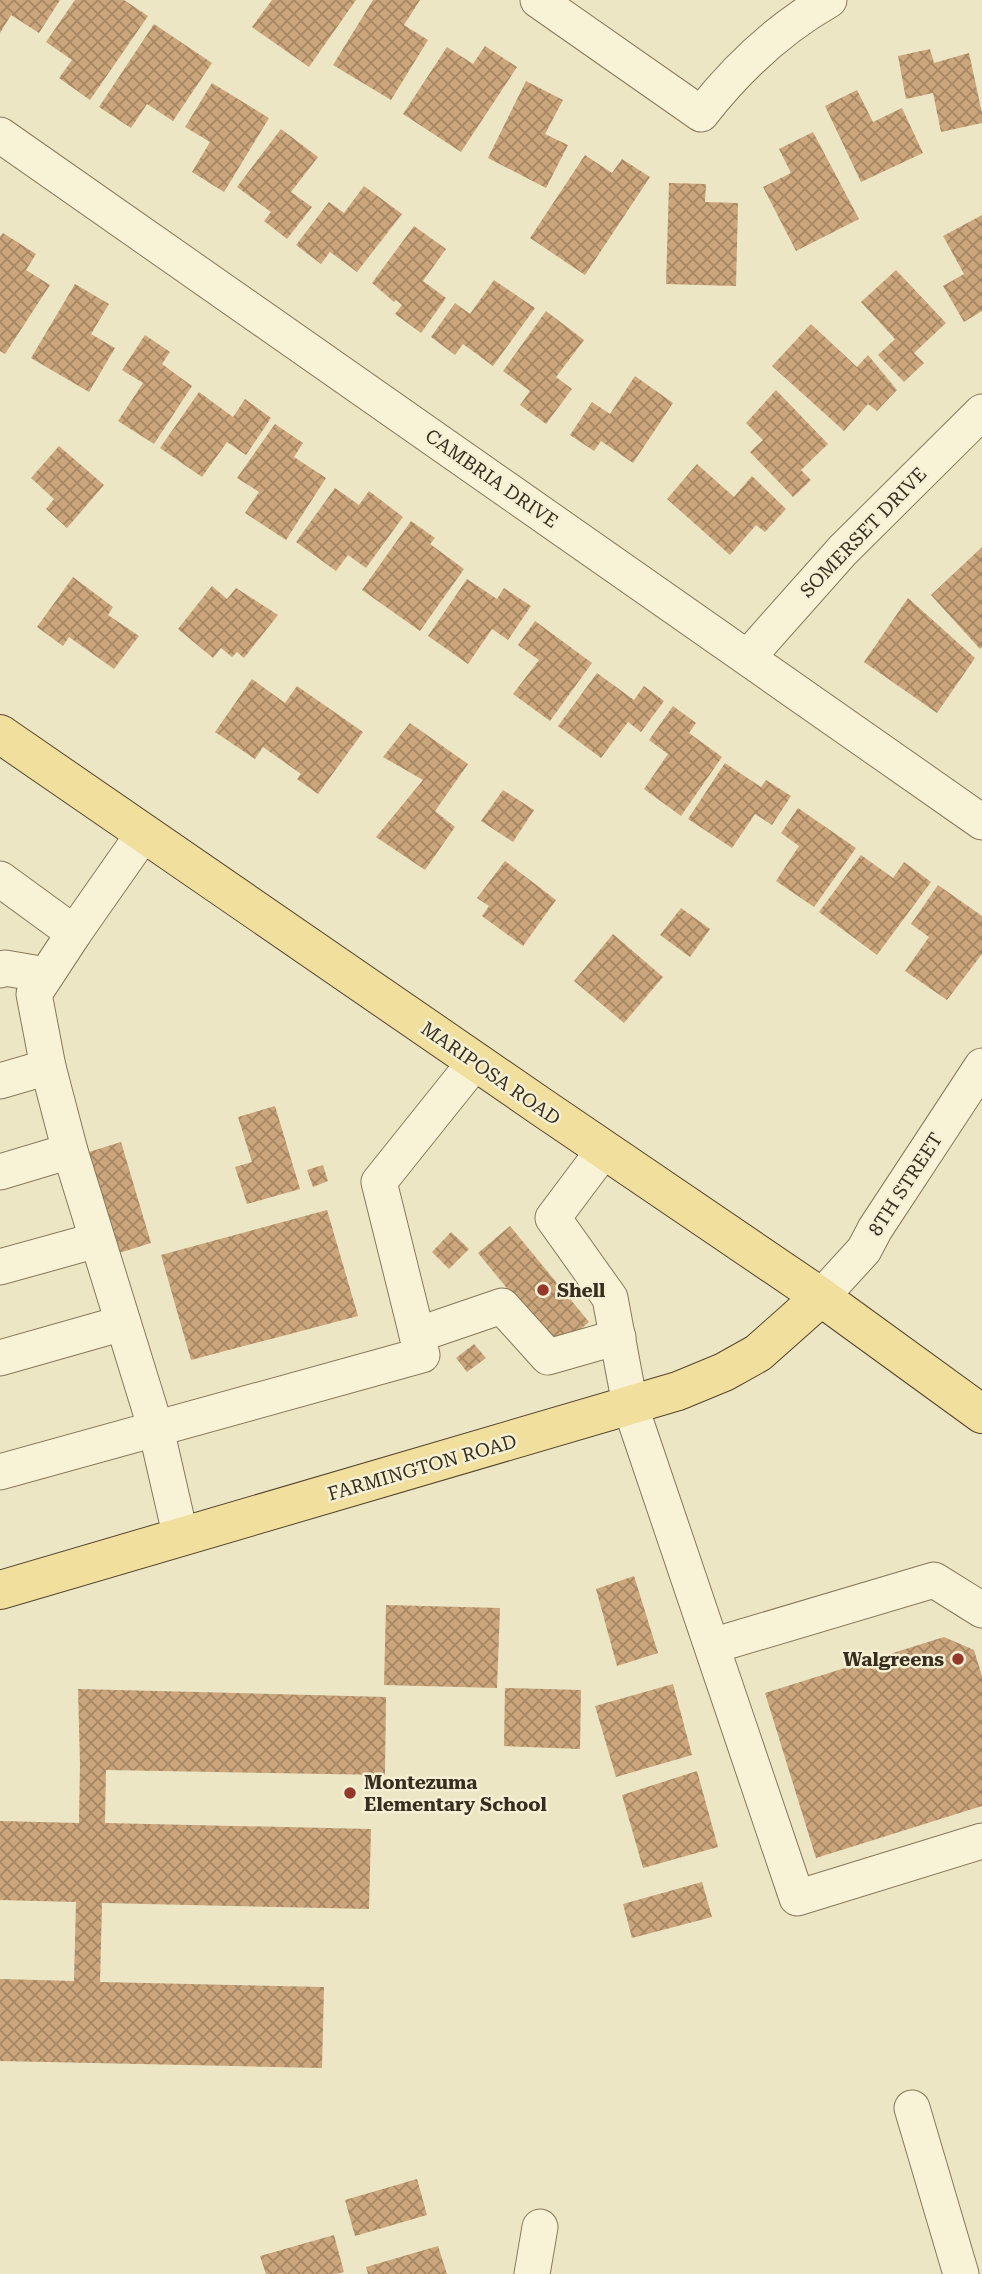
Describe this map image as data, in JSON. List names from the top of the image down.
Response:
{
  "streets": {
    "main road": ["MARIPOSA ROAD", "FARMINGTON ROAD"],
    "street": ["CAMBRIA DRIVE", "SOMERSET DRIVE", "8TH STREET"]
  },
  "crossings": [
    ["CAMBRIA DRIVE", "SOMERSET DRIVE"],
    ["MARIPOSA ROAD", "8TH STREET"],
    ["MARIPOSA ROAD", "FARMINGTON ROAD"],
    ["8TH STREET", "FARMINGTON ROAD"]
  ],
  "places": ["Shell", "Walgreens", "Montezuma Elementary School"]
}
